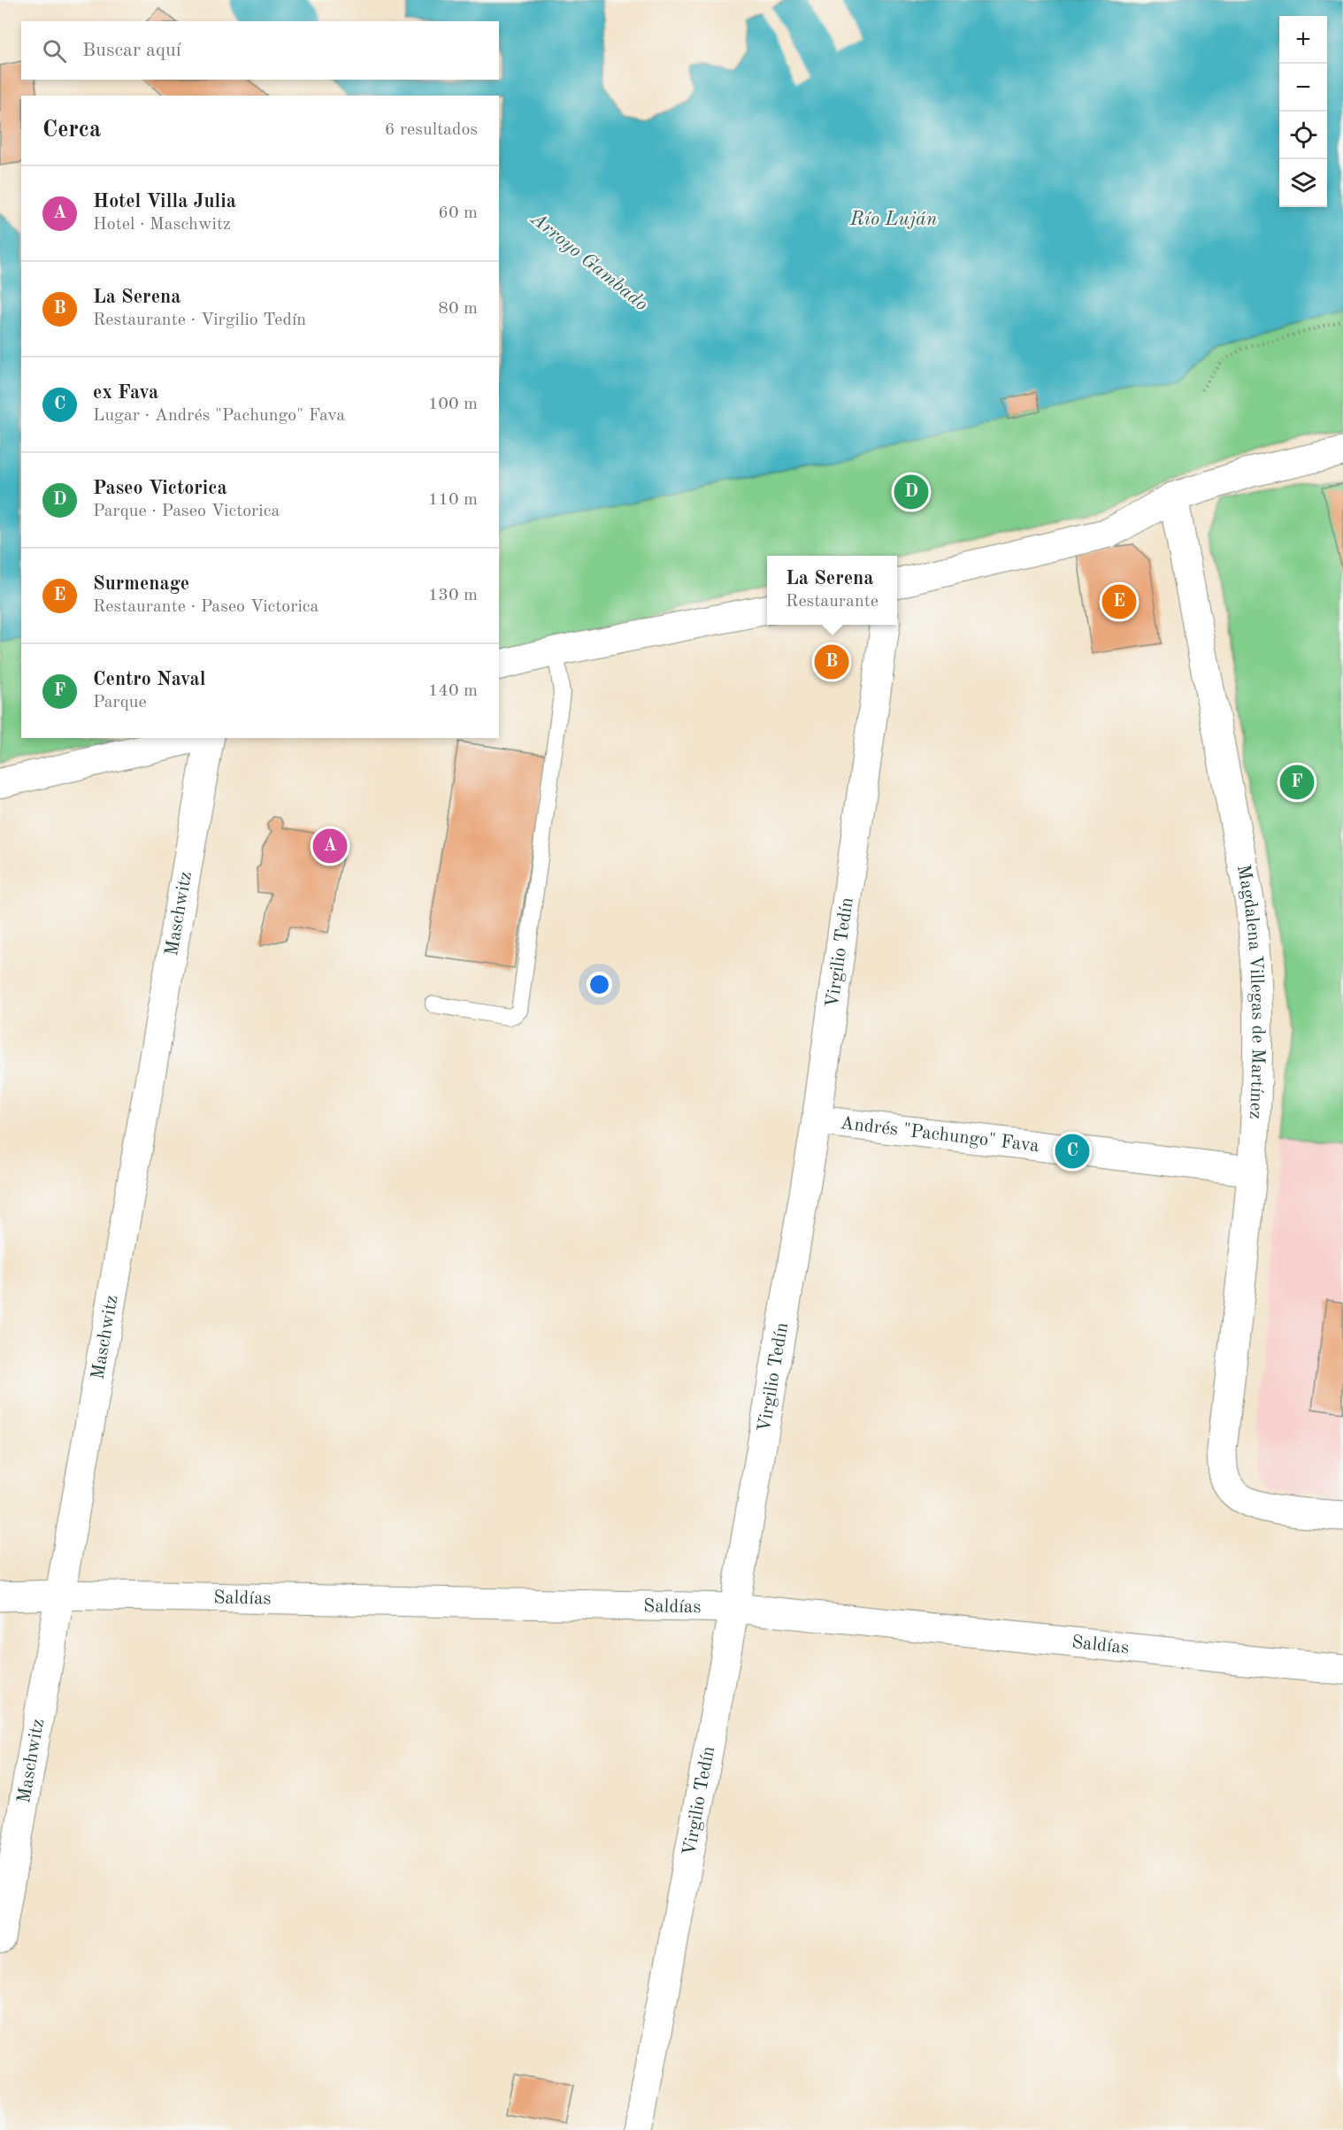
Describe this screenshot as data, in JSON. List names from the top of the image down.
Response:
{
  "streets": {
    "street": [
      "Maschwitz",
      "Virgilio Tedín",
      "Magdalena Villegas de Martínez",
      "Andrés \"Pachungo\" Fava",
      "Saldías"
    ]
  },
  "crossings": [
    ["Maschwitz", "Saldías"],
    ["Virgilio Tedín", "Andrés \"Pachungo\" Fava"],
    ["Virgilio Tedín", "Saldías"],
    ["Magdalena Villegas de Martínez", "Andrés \"Pachungo\" Fava"]
  ],
  "water": ["Río Luján", "Arroyo Gambado"],
  "page": {
    "map_buttons": ["+", "−"],
    "search": "Buscar aquí",
    "heading": ["Cerca", "6 resultados"],
    "list": [
      {
        "mark": "A",
        "name": "Hotel Villa Julia",
        "note": "Hotel · Maschwitz",
        "value": "60 m"
      },
      {
        "mark": "B",
        "name": "La Serena",
        "note": "Restaurante · Virgilio Tedín",
        "value": "80 m"
      },
      {
        "mark": "C",
        "name": "ex Fava",
        "note": "Lugar · Andrés \"Pachungo\" Fava",
        "value": "100 m"
      },
      {
        "mark": "D",
        "name": "Paseo Victorica",
        "note": "Parque · Paseo Victorica",
        "value": "110 m"
      },
      {
        "mark": "E",
        "name": "Surmenage",
        "note": "Restaurante · Paseo Victorica",
        "value": "130 m"
      },
      {
        "mark": "F",
        "name": "Centro Naval",
        "note": "Parque",
        "value": "140 m"
      }
    ],
    "pins": [
      "D",
      "E",
      "B",
      "F",
      "A",
      "C"
    ],
    "popup": ["La Serena", "Restaurante"]
  }
}
